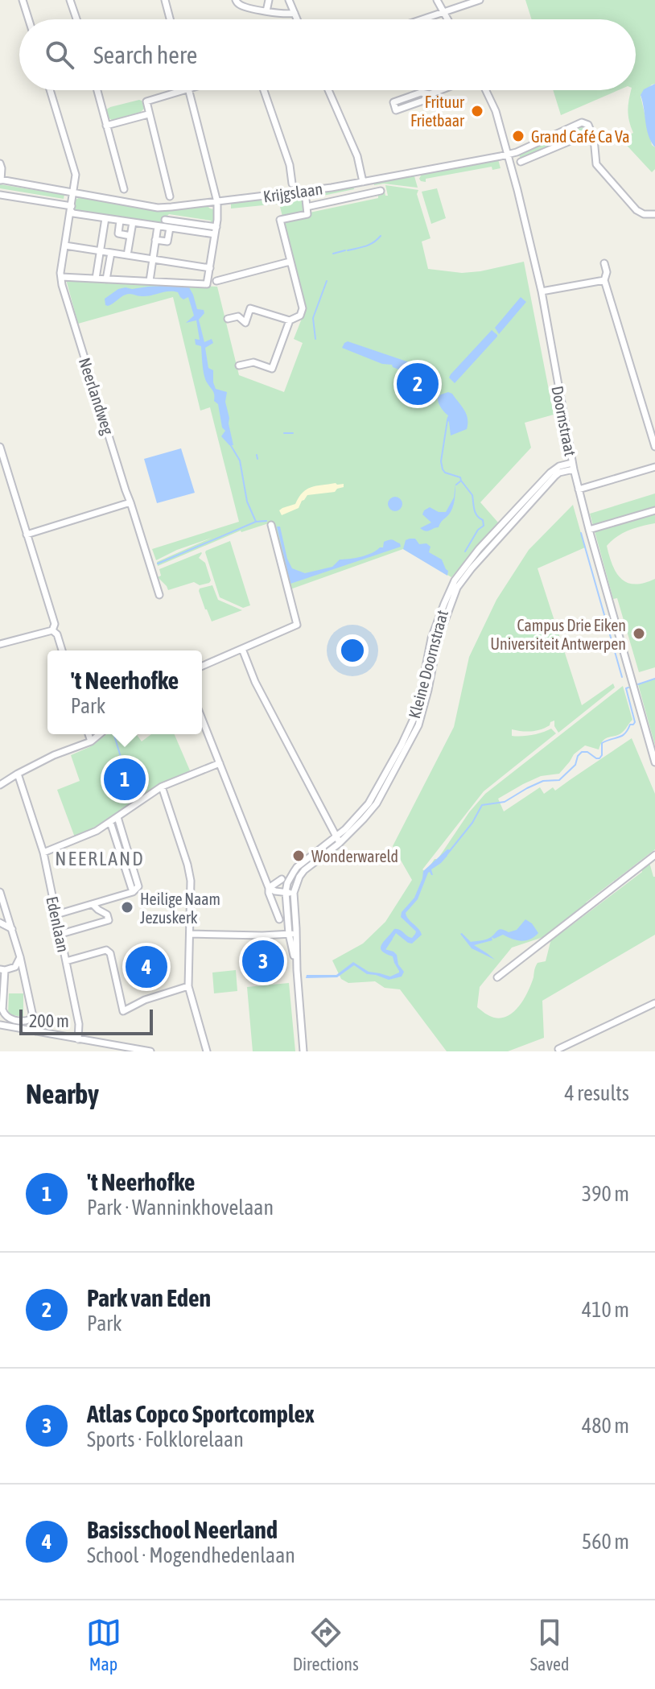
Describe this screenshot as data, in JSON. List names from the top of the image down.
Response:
{
  "streets": {
    "street": [
      "Krijgslaan",
      "Neerlandweg",
      "Doornstraat",
      "Kleine Doornstraat",
      "Edenlaan"
    ]
  },
  "crossings": [
    ["Krijgslaan", "Neerlandweg"],
    ["Krijgslaan", "Doornstraat"],
    ["Doornstraat", "Kleine Doornstraat"]
  ],
  "districts": ["NEERLAND"],
  "places": [
    "Frituur Frietbaar",
    "Grand Café Ca Va",
    "Campus Drie Eiken Universiteit Antwerpen",
    "Wonderwareld",
    "Heilige Naam Jezuskerk"
  ],
  "scale_bar": "200 m",
  "page": {
    "search": "Search here",
    "pins": [
      "2",
      "1",
      "3",
      "4"
    ],
    "popup": ["'t Neerhofke", "Park"],
    "scale": "200 m",
    "heading": ["Nearby", "4 results"],
    "list": [
      {
        "mark": "1",
        "name": "'t Neerhofke",
        "note": "Park · Wanninkhovelaan",
        "value": "390 m"
      },
      {
        "mark": "2",
        "name": "Park van Eden",
        "note": "Park",
        "value": "410 m"
      },
      {
        "mark": "3",
        "name": "Atlas Copco Sportcomplex",
        "note": "Sports · Folklorelaan",
        "value": "480 m"
      },
      {
        "mark": "4",
        "name": "Basisschool Neerland",
        "note": "School · Mogendhedenlaan",
        "value": "560 m"
      }
    ],
    "nav": ["Map", "Directions", "Saved"]
  }
}
